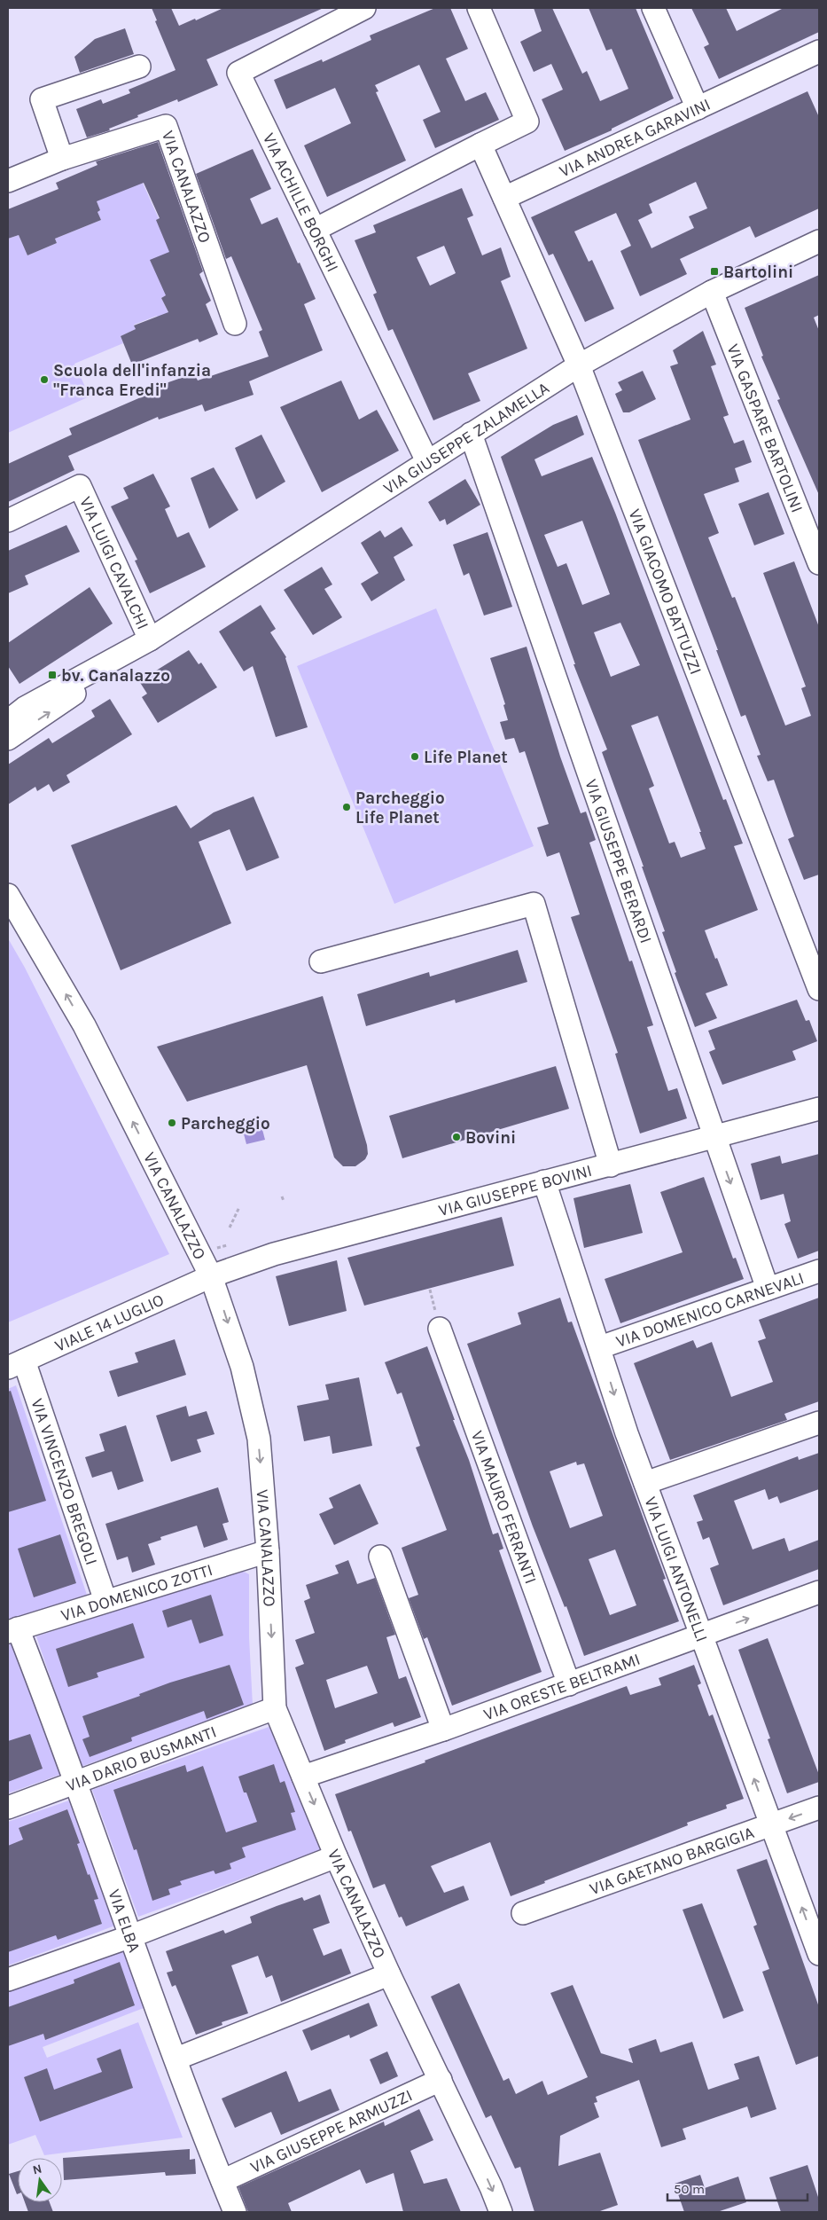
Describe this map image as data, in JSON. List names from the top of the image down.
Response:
{
  "streets": {
    "street": [
      "VIA ANDREA GARAVINI",
      "VIA CANALAZZO",
      "VIA ACHILLE BORGHI",
      "VIA GASPARE BARTOLINI",
      "VIA GIUSEPPE ZALAMELLA",
      "VIA LUIGI CAVALCHI",
      "VIA GIACOMO BATTUZZI",
      "VIA GIUSEPPE BERARDI",
      "VIA GIUSEPPE BOVINI",
      "VIA DOMENICO CARNEVALI",
      "VIALE 14 LUGLIO",
      "VIA VINCENZO BREGOLI",
      "VIA MAURO FERRANTI",
      "VIA LUIGI ANTONELLI",
      "VIA DOMENICO ZOTTI",
      "VIA ORESTE BELTRAMI",
      "VIA DARIO BUSMANTI",
      "VIA GAETANO BARGIGIA",
      "VIA ELBA",
      "VIA GIUSEPPE ARMUZZI"
    ]
  },
  "crossings": [
    ["VIA ANDREA GARAVINI", "VIA GIACOMO BATTUZZI"],
    ["VIA CANALAZZO", "VIA GIUSEPPE BOVINI"],
    ["VIA CANALAZZO", "VIALE 14 LUGLIO"],
    ["VIA CANALAZZO", "VIA DOMENICO ZOTTI"],
    ["VIA CANALAZZO", "VIA ORESTE BELTRAMI"],
    ["VIA CANALAZZO", "VIA DARIO BUSMANTI"],
    ["VIA CANALAZZO", "VIA GIUSEPPE ARMUZZI"],
    ["VIA ACHILLE BORGHI", "VIA GIUSEPPE ZALAMELLA"],
    ["VIA GASPARE BARTOLINI", "VIA GIUSEPPE ZALAMELLA"],
    ["VIA GIUSEPPE ZALAMELLA", "VIA LUIGI CAVALCHI"],
    ["VIA GIUSEPPE ZALAMELLA", "VIA GIACOMO BATTUZZI"],
    ["VIA GIUSEPPE ZALAMELLA", "VIA GIUSEPPE BERARDI"],
    ["VIA GIUSEPPE BERARDI", "VIA GIUSEPPE BOVINI"],
    ["VIA GIUSEPPE BERARDI", "VIA DOMENICO CARNEVALI"],
    ["VIA GIUSEPPE BOVINI", "VIALE 14 LUGLIO"],
    ["VIA GIUSEPPE BOVINI", "VIA LUIGI ANTONELLI"],
    ["VIA DOMENICO CARNEVALI", "VIA LUIGI ANTONELLI"],
    ["VIALE 14 LUGLIO", "VIA VINCENZO BREGOLI"],
    ["VIA VINCENZO BREGOLI", "VIA DOMENICO ZOTTI"],
    ["VIA MAURO FERRANTI", "VIA ORESTE BELTRAMI"],
    ["VIA LUIGI ANTONELLI", "VIA ORESTE BELTRAMI"],
    ["VIA LUIGI ANTONELLI", "VIA GAETANO BARGIGIA"],
    ["VIA DOMENICO ZOTTI", "VIA ELBA"],
    ["VIA DARIO BUSMANTI", "VIA ELBA"],
    ["VIA ELBA", "VIA GIUSEPPE ARMUZZI"]
  ],
  "places": {
    "transit": ["Bartolini", "bv. Canalazzo"],
    "other": [
      "Scuola dell'infanzia \"Franca Eredi\"",
      "Life Planet",
      "Parcheggio Life Planet",
      "Parcheggio",
      "Bovini"
    ]
  },
  "scale_bar": "50 m",
  "north": "top"
}
